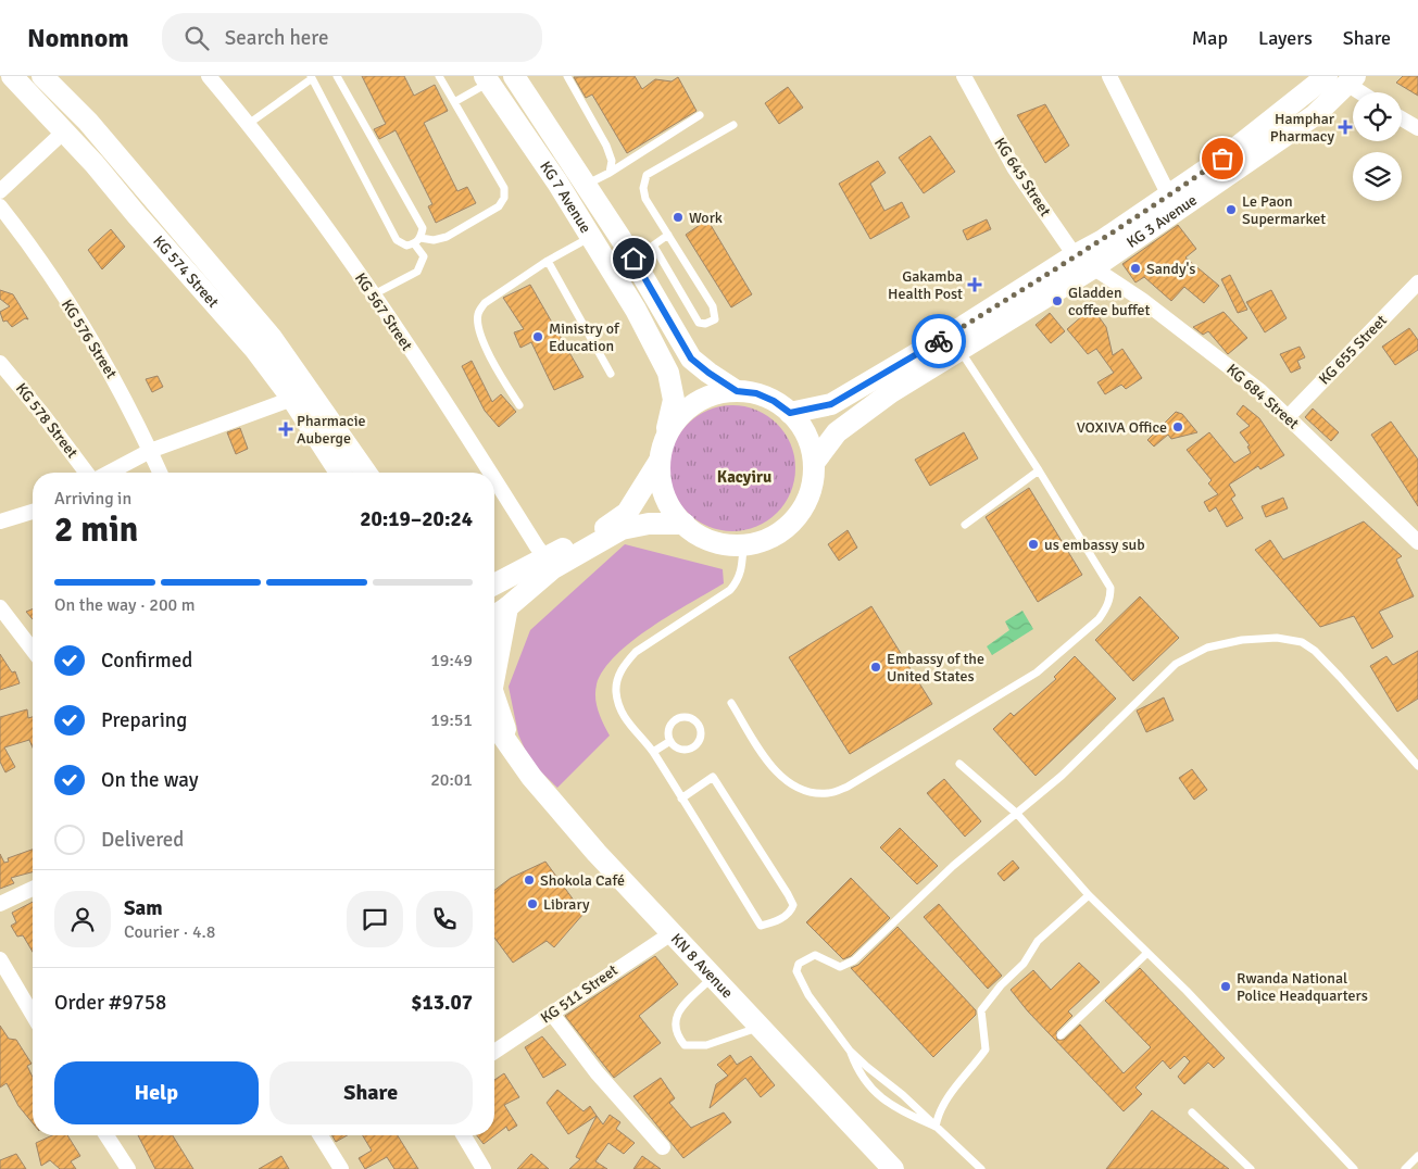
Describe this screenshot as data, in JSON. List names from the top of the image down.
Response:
{
  "streets": {
    "main road": [
      "KG 7 Avenue",
      "KG 3 Avenue",
      "KG 574 Street",
      "KN 8 Avenue"
    ],
    "street": [
      "KG 645 Street",
      "KG 567 Street",
      "KG 576 Street",
      "KG 655 Street",
      "KG 684 Street",
      "KG 578 Street",
      "KG 511 Street"
    ]
  },
  "crossings": [
    ["KG 645 Street", "KG 3 Avenue"],
    ["KG 645 Street", "KG 684 Street"],
    ["KG 7 Avenue", "KG 3 Avenue"],
    ["KG 3 Avenue", "KG 684 Street"],
    ["KG 655 Street", "KG 684 Street"],
    ["KN 8 Avenue", "KG 511 Street"]
  ],
  "districts": ["Kacyiru"],
  "places": {
    "health": ["Hamphar Pharmacy", "Gakamba Health Post", "Pharmacie Auberge"],
    "other": [
      "Le Paon Supermarket",
      "Work",
      "Sandy's",
      "Gladden coffee buffet",
      "Ministry of Education",
      "VOXIVA Office",
      "us embassy sub",
      "Embassy of the United States",
      "Shokola Café",
      "Library",
      "Rwanda National Police Headquarters"
    ]
  },
  "page": {
    "header": "Nomnom",
    "search": "Search here",
    "nav": ["Map", "Layers", "Share"],
    "heading": ["2 min", "Arriving in", "20:19–20:24"],
    "panel": [
      "Sam",
      "Courier · 4.8",
      "Order #9758",
      "$13.07"
    ],
    "bar": "On the way · 200 m",
    "list": [
      ["Confirmed", "19:49"],
      ["Preparing", "19:51"],
      ["On the way", "20:01"],
      "Delivered"
    ],
    "buttons": ["Help", "Share"]
  }
}
